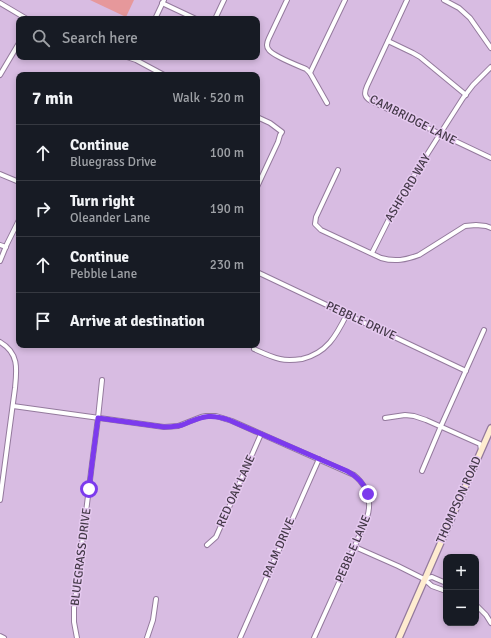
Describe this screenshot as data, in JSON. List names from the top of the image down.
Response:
{
  "streets": {
    "street": [
      "CAMBRIDGE LANE",
      "ASHFORD WAY",
      "PEBBLE DRIVE",
      "RED OAK LANE",
      "THOMPSON ROAD",
      "PALM DRIVE",
      "PEBBLE LANE",
      "BLUEGRASS DRIVE"
    ]
  },
  "crossings": [
    ["CAMBRIDGE LANE", "ASHFORD WAY"],
    ["RED OAK LANE", "PEBBLE LANE"],
    ["PALM DRIVE", "PEBBLE LANE"],
    ["PEBBLE LANE", "BLUEGRASS DRIVE"]
  ],
  "page": {
    "search": "Search here",
    "heading": ["7 min", "Walk · 520 m"],
    "list": [
      ["Continue", "Bluegrass Drive", "100 m"],
      ["Turn right", "Oleander Lane", "190 m"],
      ["Continue", "Pebble Lane", "230 m"],
      "Arrive at destination"
    ],
    "map_buttons": ["+", "−"]
  }
}
